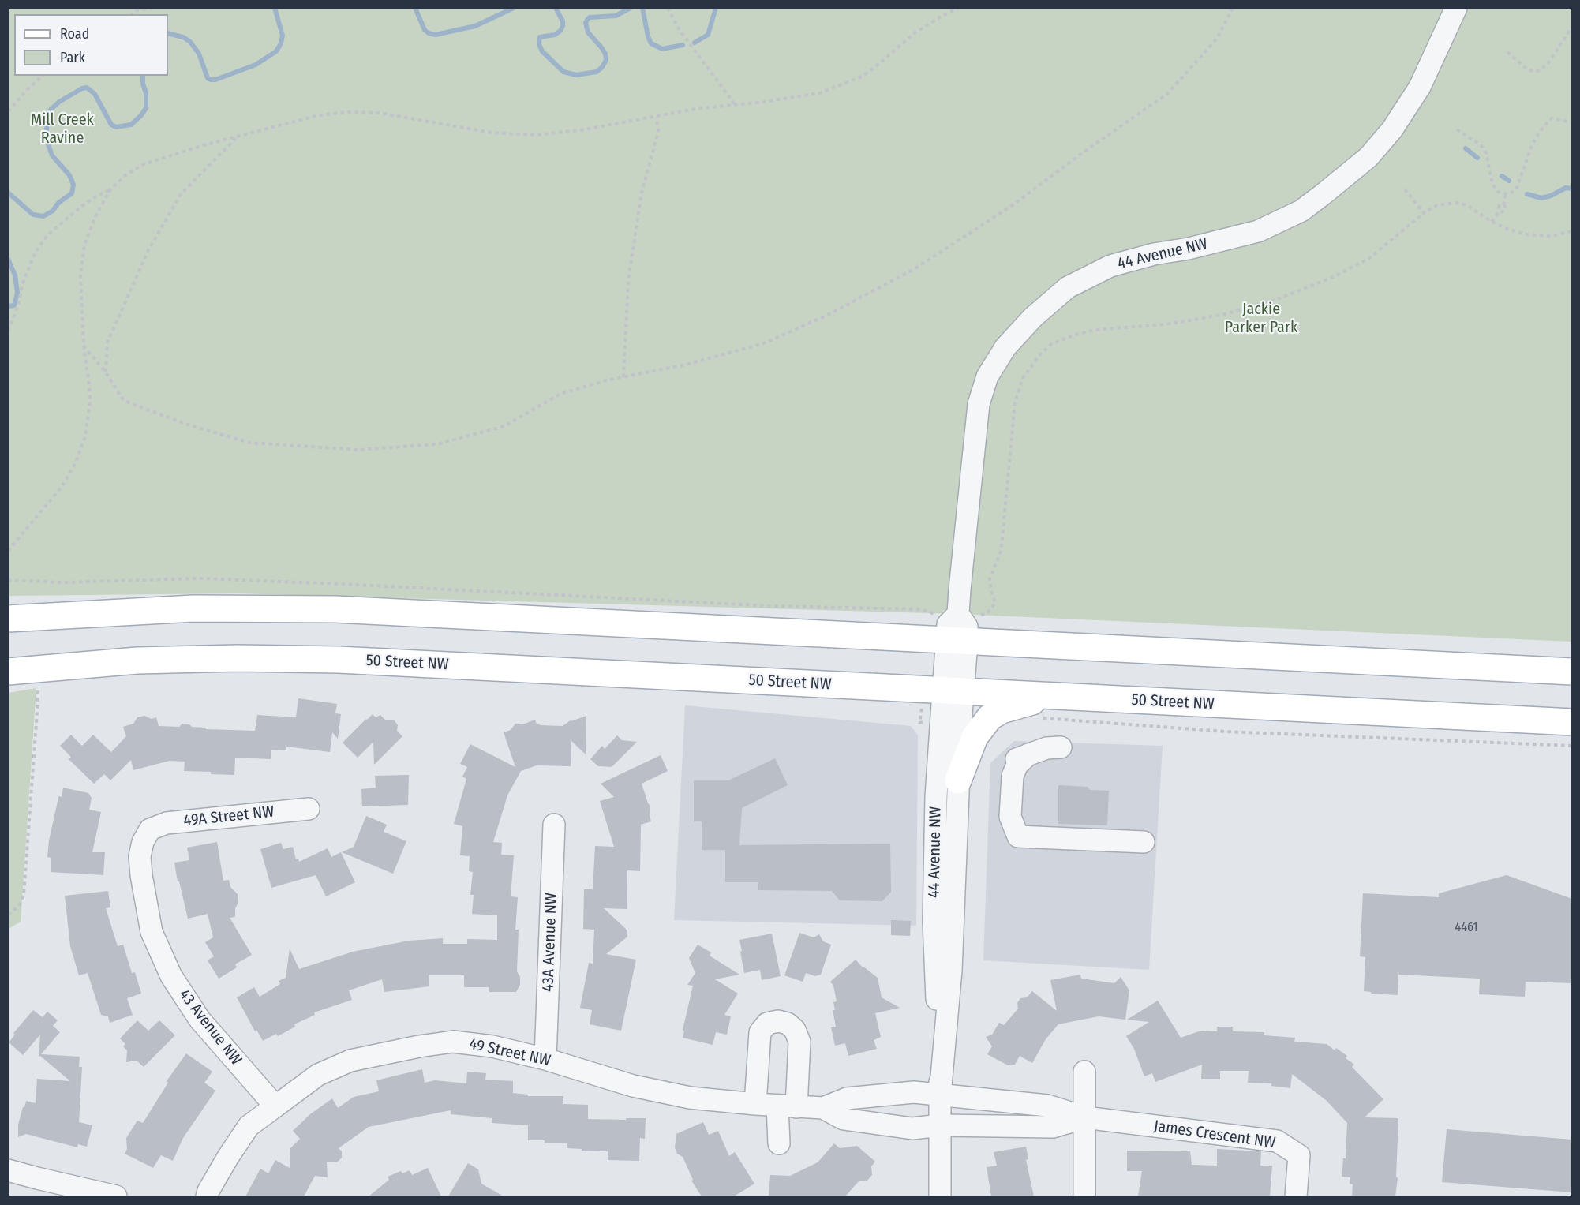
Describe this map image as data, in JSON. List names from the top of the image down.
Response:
{
  "streets": {
    "main road": ["50 Street NW"],
    "street": [
      "44 Avenue NW",
      "49A Street NW",
      "43A Avenue NW",
      "43 Avenue NW",
      "49 Street NW",
      "James Crescent NW"
    ]
  },
  "crossings": [
    ["44 Avenue NW", "50 Street NW"],
    ["44 Avenue NW", "49 Street NW"],
    ["44 Avenue NW", "James Crescent NW"],
    ["49A Street NW", "43 Avenue NW"],
    ["43A Avenue NW", "49 Street NW"],
    ["43 Avenue NW", "49 Street NW"],
    ["49 Street NW", "James Crescent NW"]
  ],
  "parks": ["Mill Creek Ravine", "Jackie Parker Park"],
  "house_numbers": ["4461"],
  "legend": ["Road", "Park"]
}
